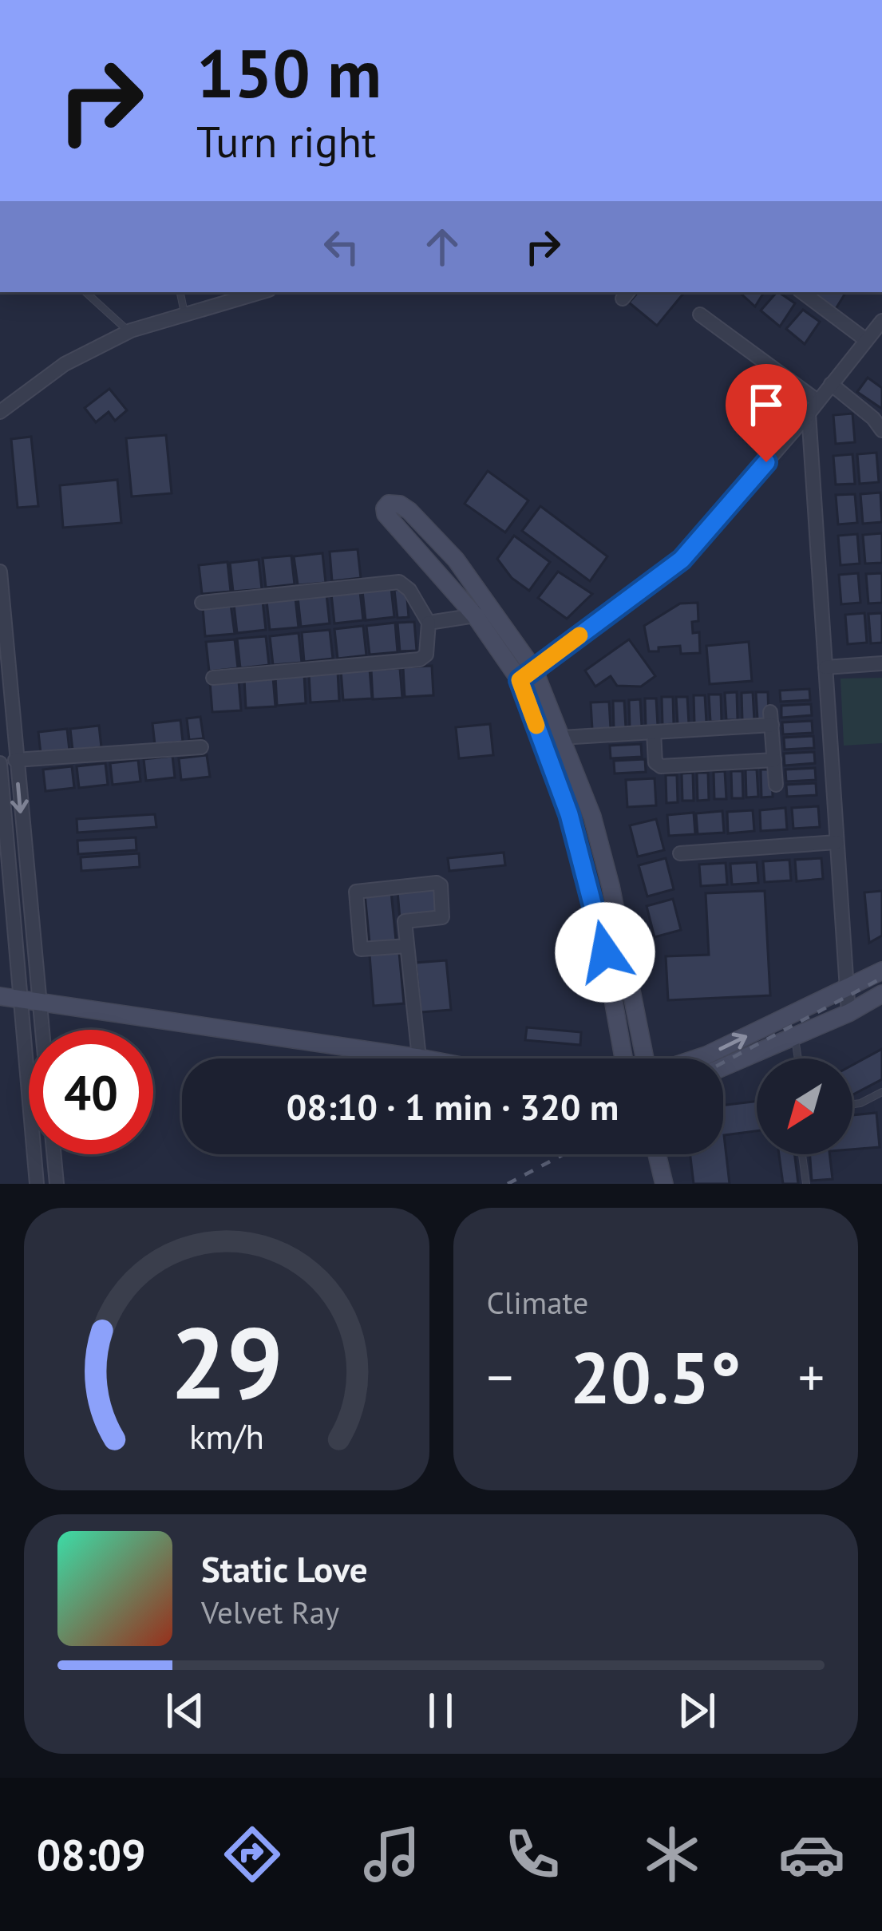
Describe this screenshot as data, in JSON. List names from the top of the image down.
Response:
{
  "north": "bottom left",
  "page": {
    "turn": ["150 m", "Turn right"],
    "limit": "40",
    "trip": "08:10 · 1 min · 320 m",
    "tile": "Climate",
    "heat": ["−", "20.5°", "+"],
    "song": ["Static Love", "Velvet Ray"],
    "tabs": "08:09",
    "gauge": ["29", "km/h"]
  }
}
